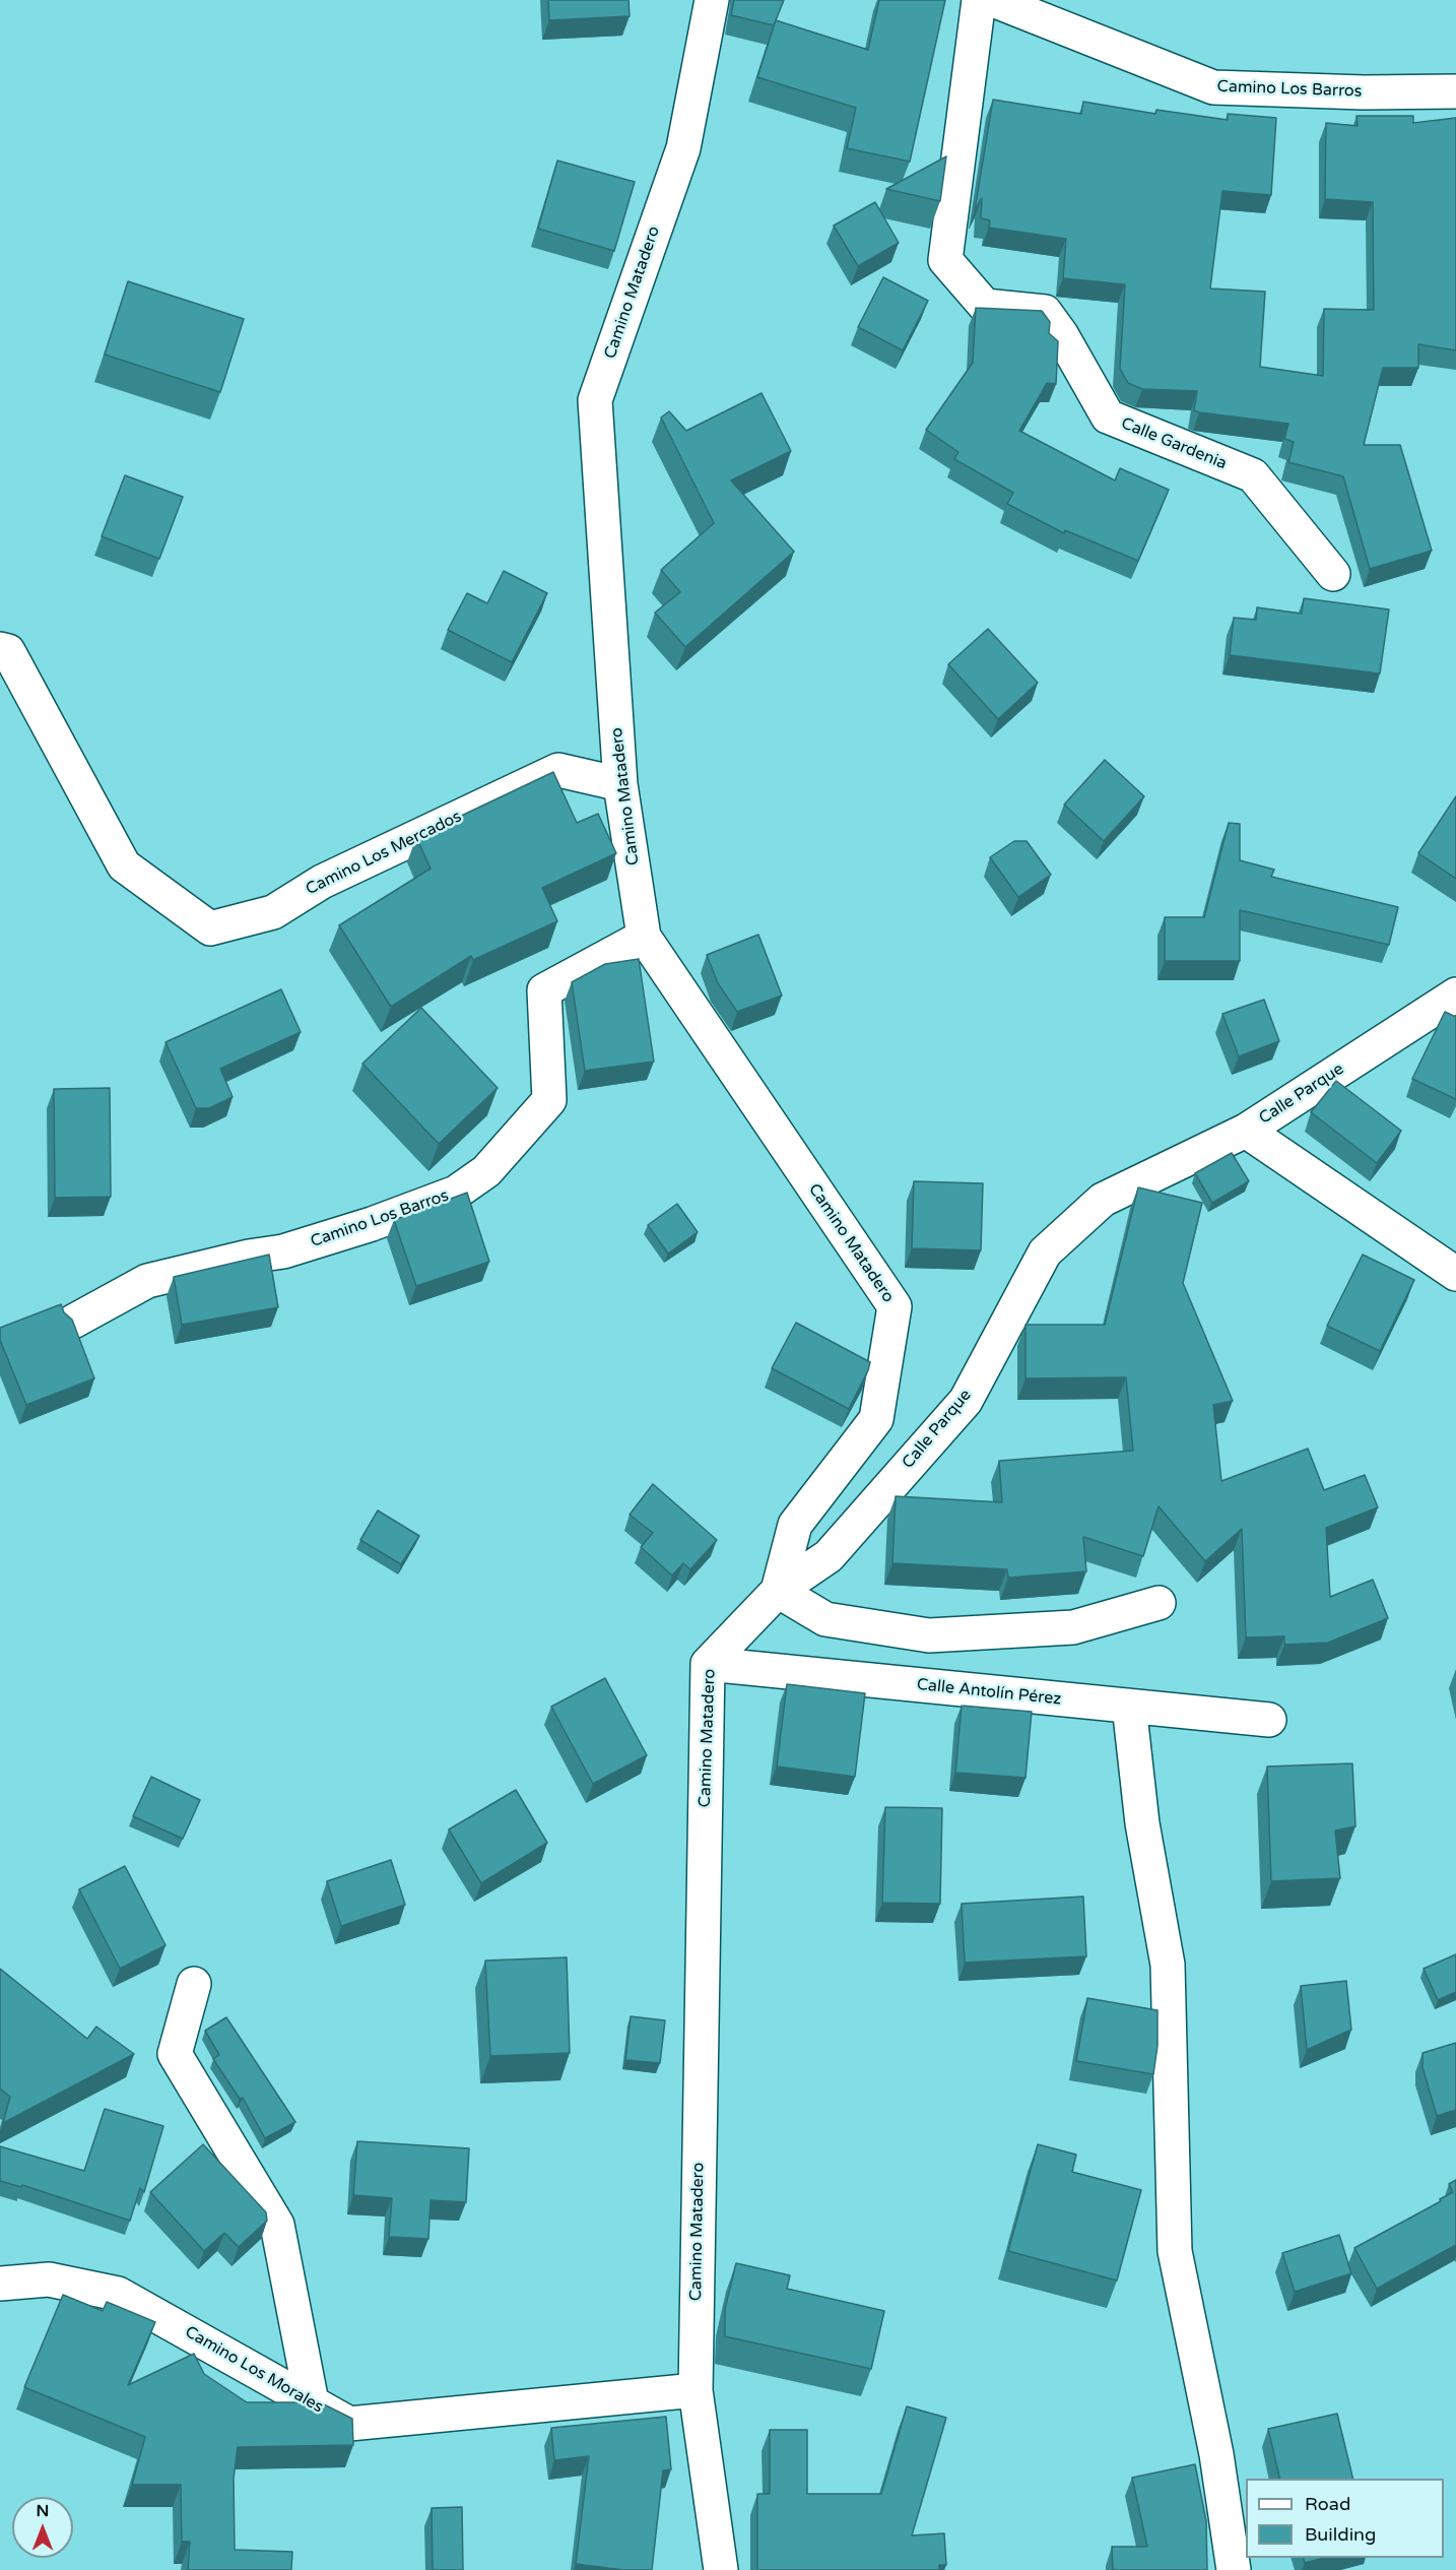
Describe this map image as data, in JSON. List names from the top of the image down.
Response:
{
  "streets": {
    "street": [
      "Camino Los Barros",
      "Camino Matadero",
      "Calle Gardenia",
      "Camino Los Mercados",
      "Calle Parque",
      "Calle Antolín Pérez",
      "Camino Los Morales"
    ]
  },
  "crossings": [
    ["Camino Los Barros", "Camino Matadero"],
    ["Camino Matadero", "Camino Los Mercados"],
    ["Camino Matadero", "Calle Parque"],
    ["Camino Matadero", "Calle Antolín Pérez"],
    ["Camino Matadero", "Camino Los Morales"]
  ],
  "legend": ["Road", "Building"],
  "north": "top"
}
